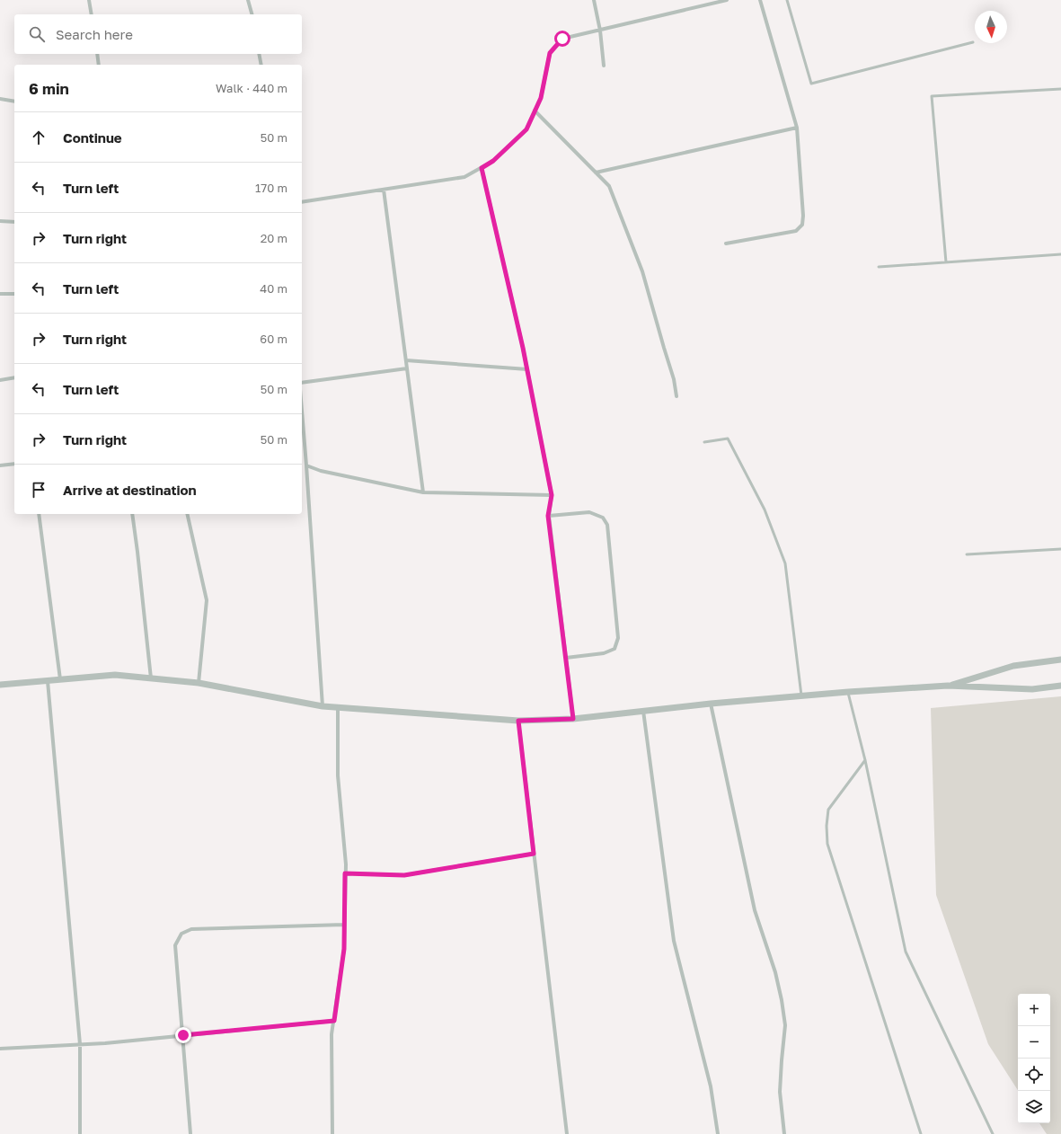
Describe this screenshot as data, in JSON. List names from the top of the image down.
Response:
{
  "north": "bottom",
  "page": {
    "search": "Search here",
    "heading": ["6 min", "Walk · 440 m"],
    "list": [
      ["Continue", "50 m"],
      ["Turn left", "170 m"],
      ["Turn right", "20 m"],
      ["Turn left", "40 m"],
      ["Turn right", "60 m"],
      ["Turn left", "50 m"],
      ["Turn right", "50 m"],
      "Arrive at destination"
    ],
    "map_buttons": ["+", "−"]
  }
}
